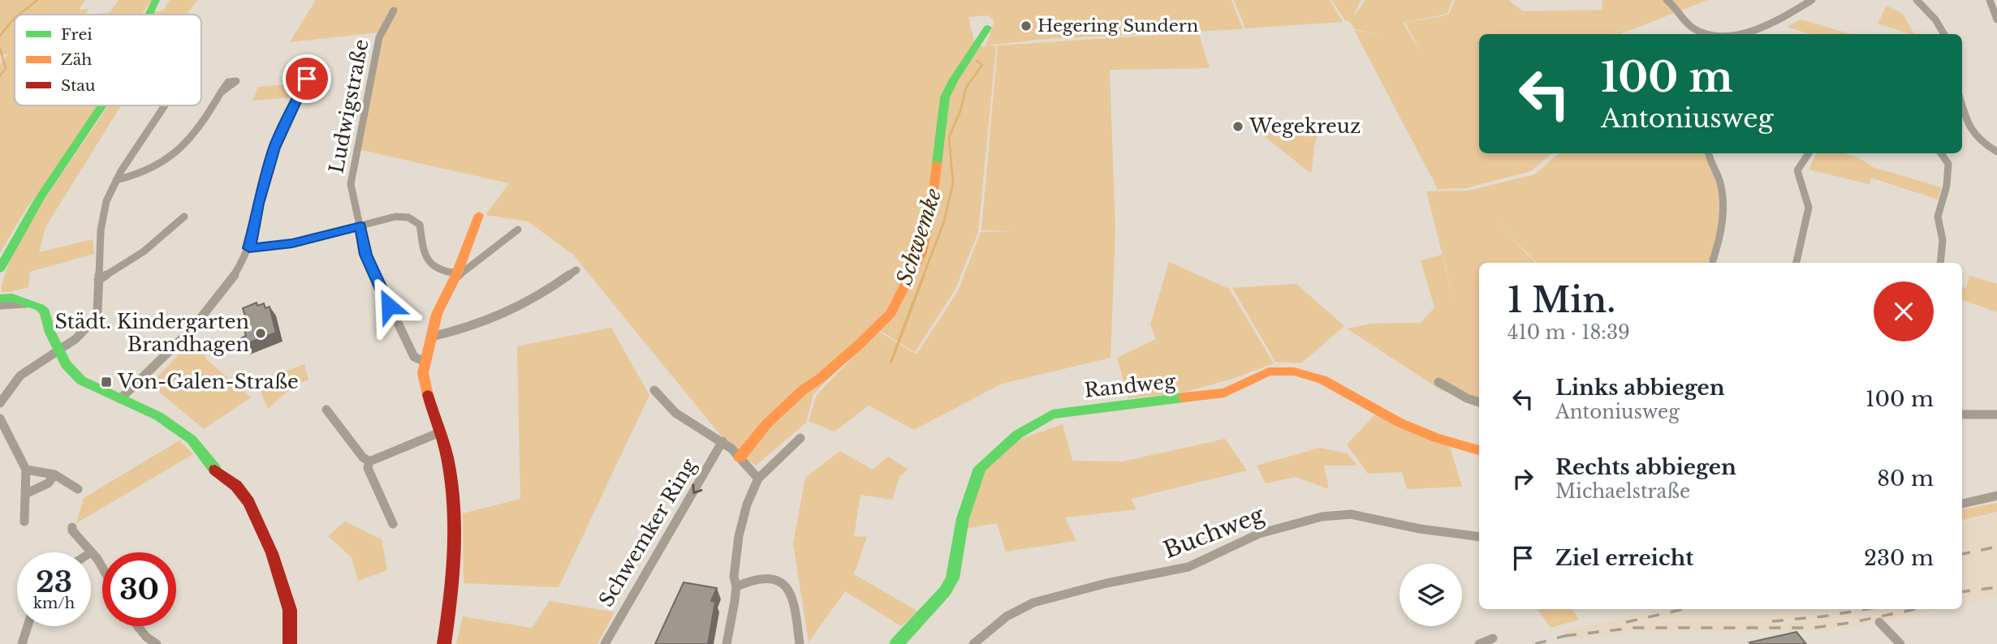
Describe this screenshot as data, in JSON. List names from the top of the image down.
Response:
{
  "streets": {
    "street": [
      "Ludwigstraße",
      "Randweg",
      "Buchweg",
      "Schwemker Ring"
    ]
  },
  "water": ["Schwemke"],
  "places": {
    "other": ["Hegering Sundern", "Wegekreuz", "Städt. Kindergarten Brandhagen"],
    "transit": ["Von-Galen-Straße"]
  },
  "legend": ["Frei", "Zäh", "Stau"],
  "page": {
    "turn": ["100 m", "Antoniusweg"],
    "heading": ["1 Min.", "410 m · 18:39"],
    "list": [
      {
        "name": "Links abbiegen",
        "note": "Antoniusweg",
        "value": "100 m"
      },
      {
        "name": "Rechts abbiegen",
        "note": "Michaelstraße",
        "value": "80 m"
      },
      {
        "name": "Ziel erreicht",
        "value": "230 m"
      }
    ],
    "speed": "23 km/h",
    "limit": "30"
  }
}
